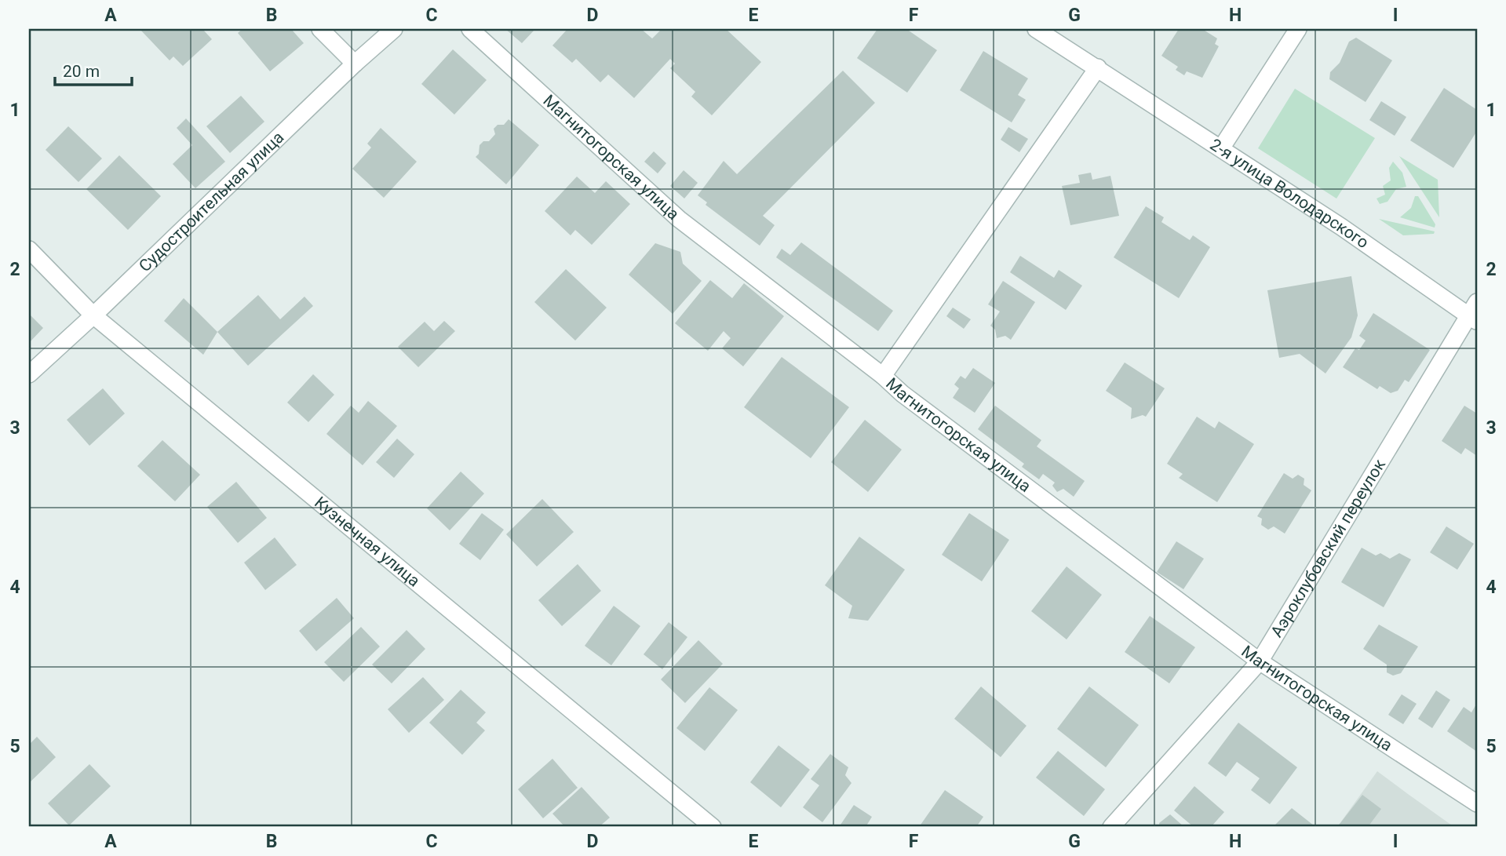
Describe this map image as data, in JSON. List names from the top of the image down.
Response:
{
  "streets": {
    "street": [
      "Магнитогорская улица",
      "2-я улица Володарского",
      "Судостроительная улица",
      "Кузнечная улица",
      "Аэроклубовский переулок"
    ]
  },
  "crossings": [
    ["Магнитогорская улица", "Аэроклубовский переулок"],
    ["2-я улица Володарского", "Аэроклубовский переулок"],
    ["Судостроительная улица", "Кузнечная улица"]
  ],
  "scale_bar": "20 m",
  "grid": {
    "columns": [
      "A",
      "B",
      "C",
      "D",
      "E",
      "F",
      "G",
      "H",
      "I"
    ],
    "rows": [
      "1",
      "2",
      "3",
      "4",
      "5"
    ]
  }
}
